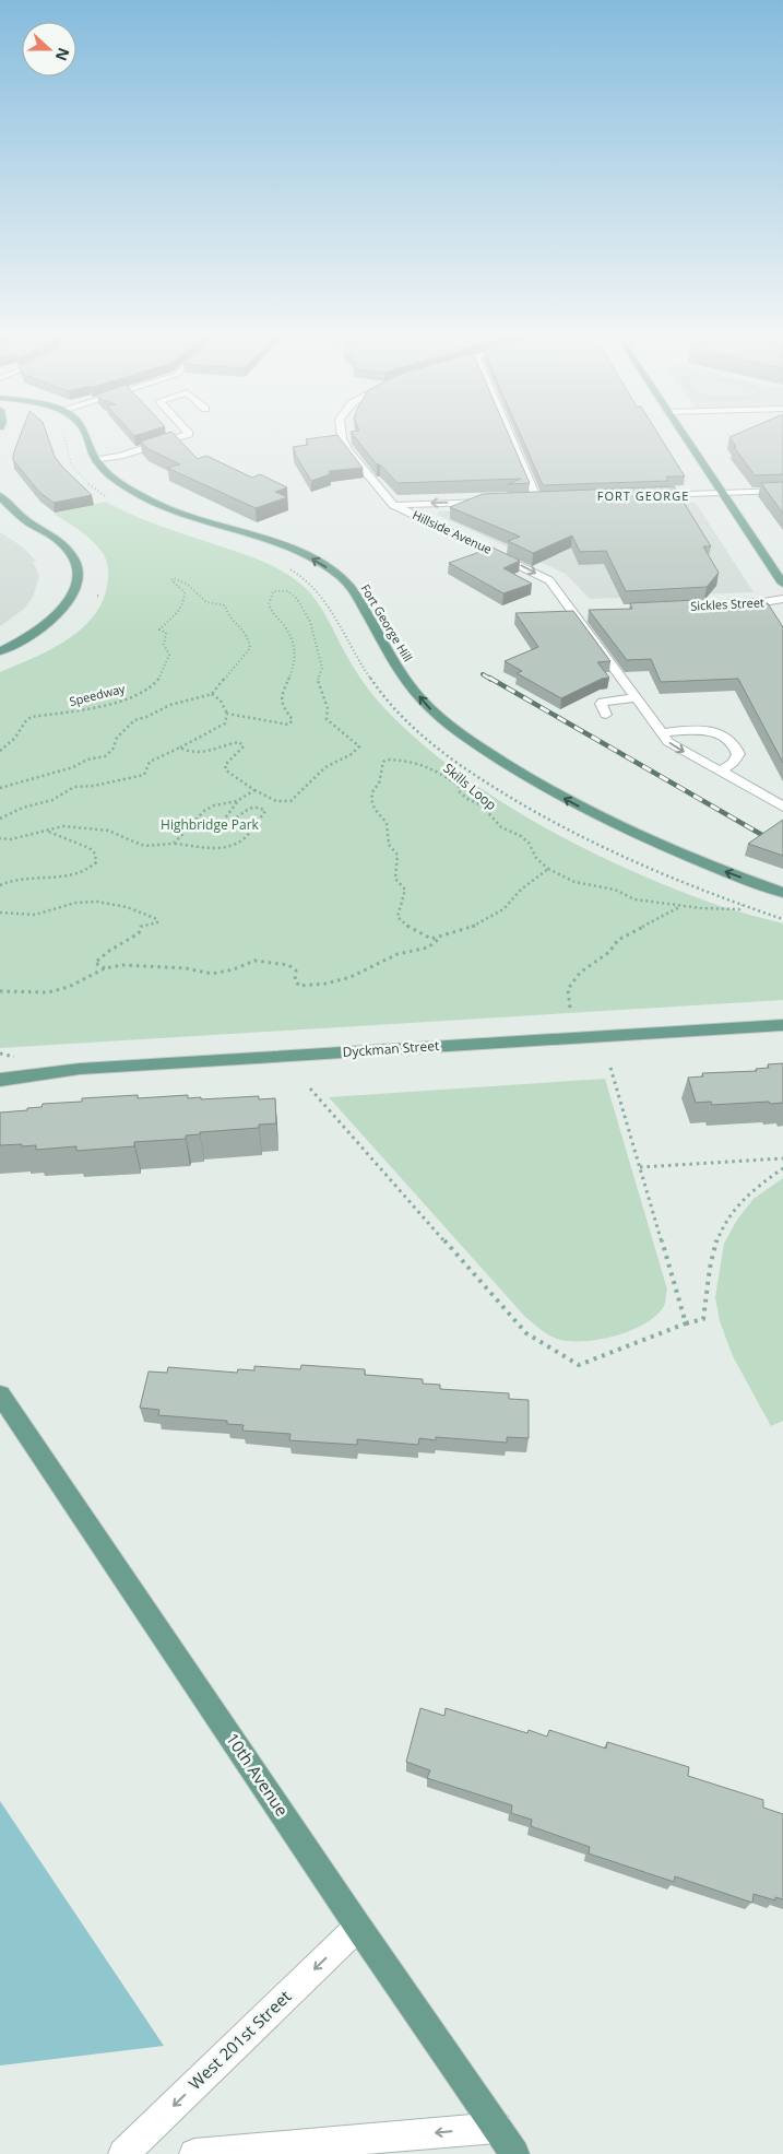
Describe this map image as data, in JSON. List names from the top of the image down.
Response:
{
  "streets": {
    "main road": ["Fort George Hill", "Dyckman Street", "10th Avenue"],
    "street": ["Hillside Avenue", "Sickles Street", "West 201st Street"],
    "path": ["Speedway", "Skills Loop"]
  },
  "crossings": [
    ["10th Avenue", "West 201st Street"]
  ],
  "one_way": ["Hillside Avenue", "Fort George Hill", "West 201st Street"],
  "districts": ["FORT GEORGE"],
  "parks": ["Highbridge Park"],
  "north": "right"
}
